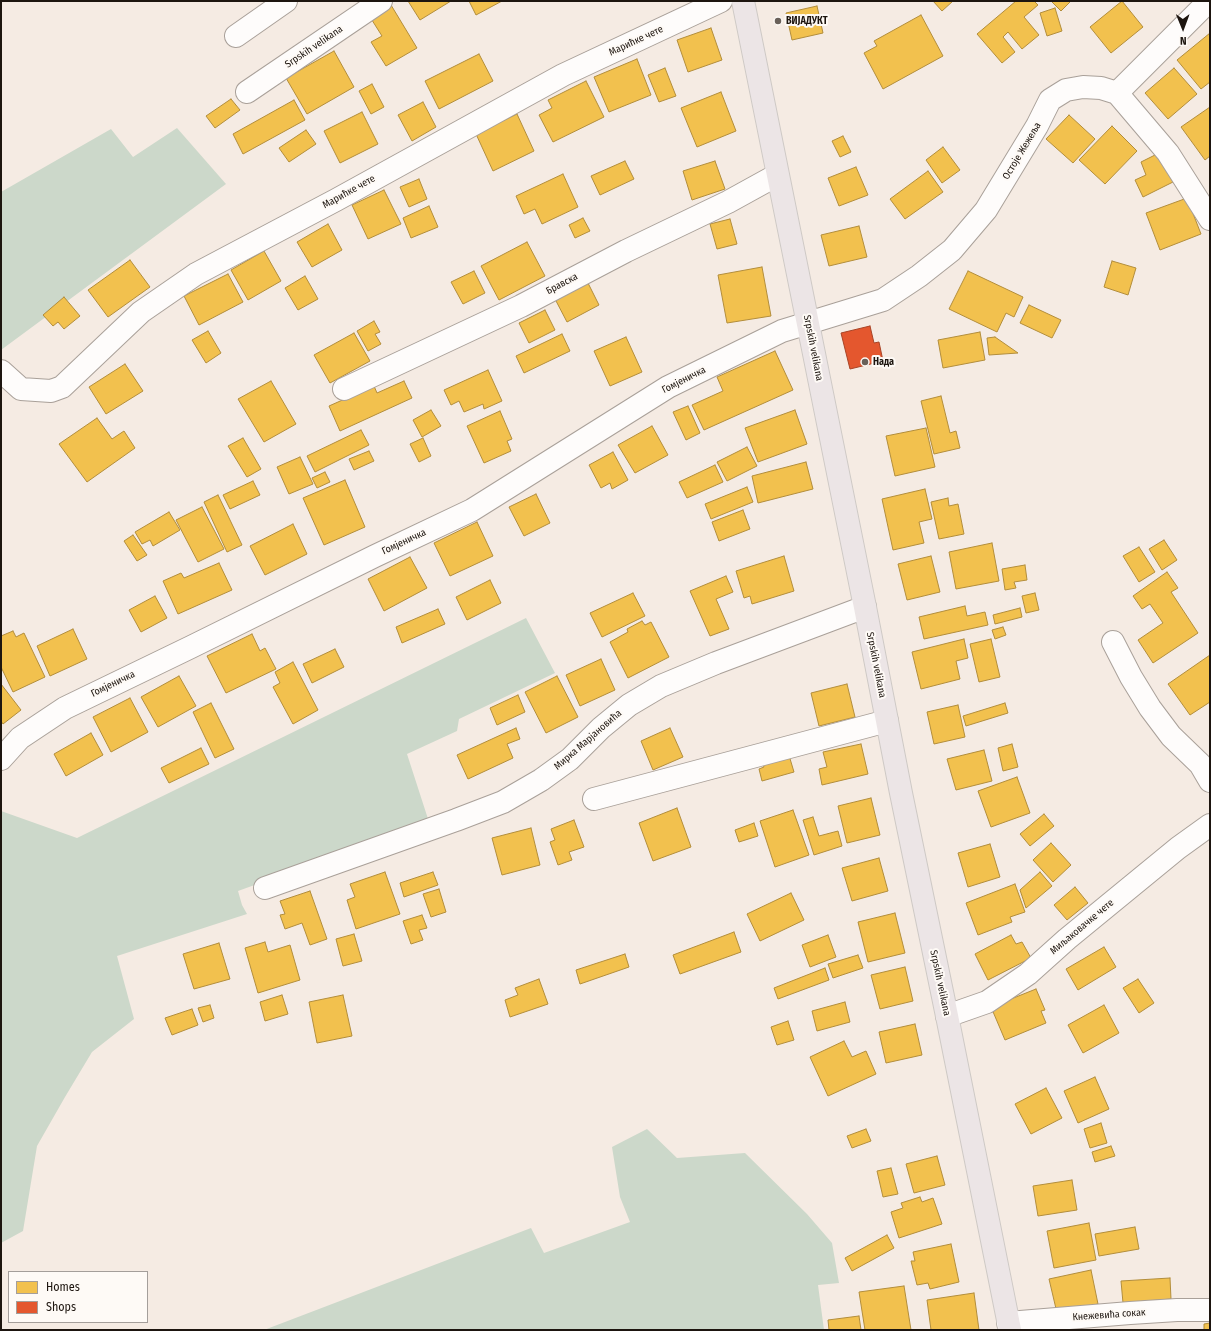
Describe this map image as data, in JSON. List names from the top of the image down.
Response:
{
  "streets": {
    "main road": ["Srpskih velikana"],
    "street": [
      "Марићке чете",
      "Остоје Жежеља",
      "Бравска",
      "Гомјеничка",
      "Мирка Марјановића",
      "Миљаковачке чете",
      "Кнежевића сокак"
    ]
  },
  "crossings": [
    ["Srpskih velikana", "Остоје Жежеља"],
    ["Srpskih velikana", "Бравска"],
    ["Srpskih velikana", "Гомјеничка"],
    ["Srpskih velikana", "Мирка Марјановића"],
    ["Srpskih velikana", "Миљаковачке чете"],
    ["Srpskih velikana", "Кнежевића сокак"],
    ["Остоје Жежеља", "Гомјеничка"]
  ],
  "places": ["ВИЈАДУКТ", "Нада"],
  "legend": ["Homes", "Shops"],
  "north": "bottom"
}
